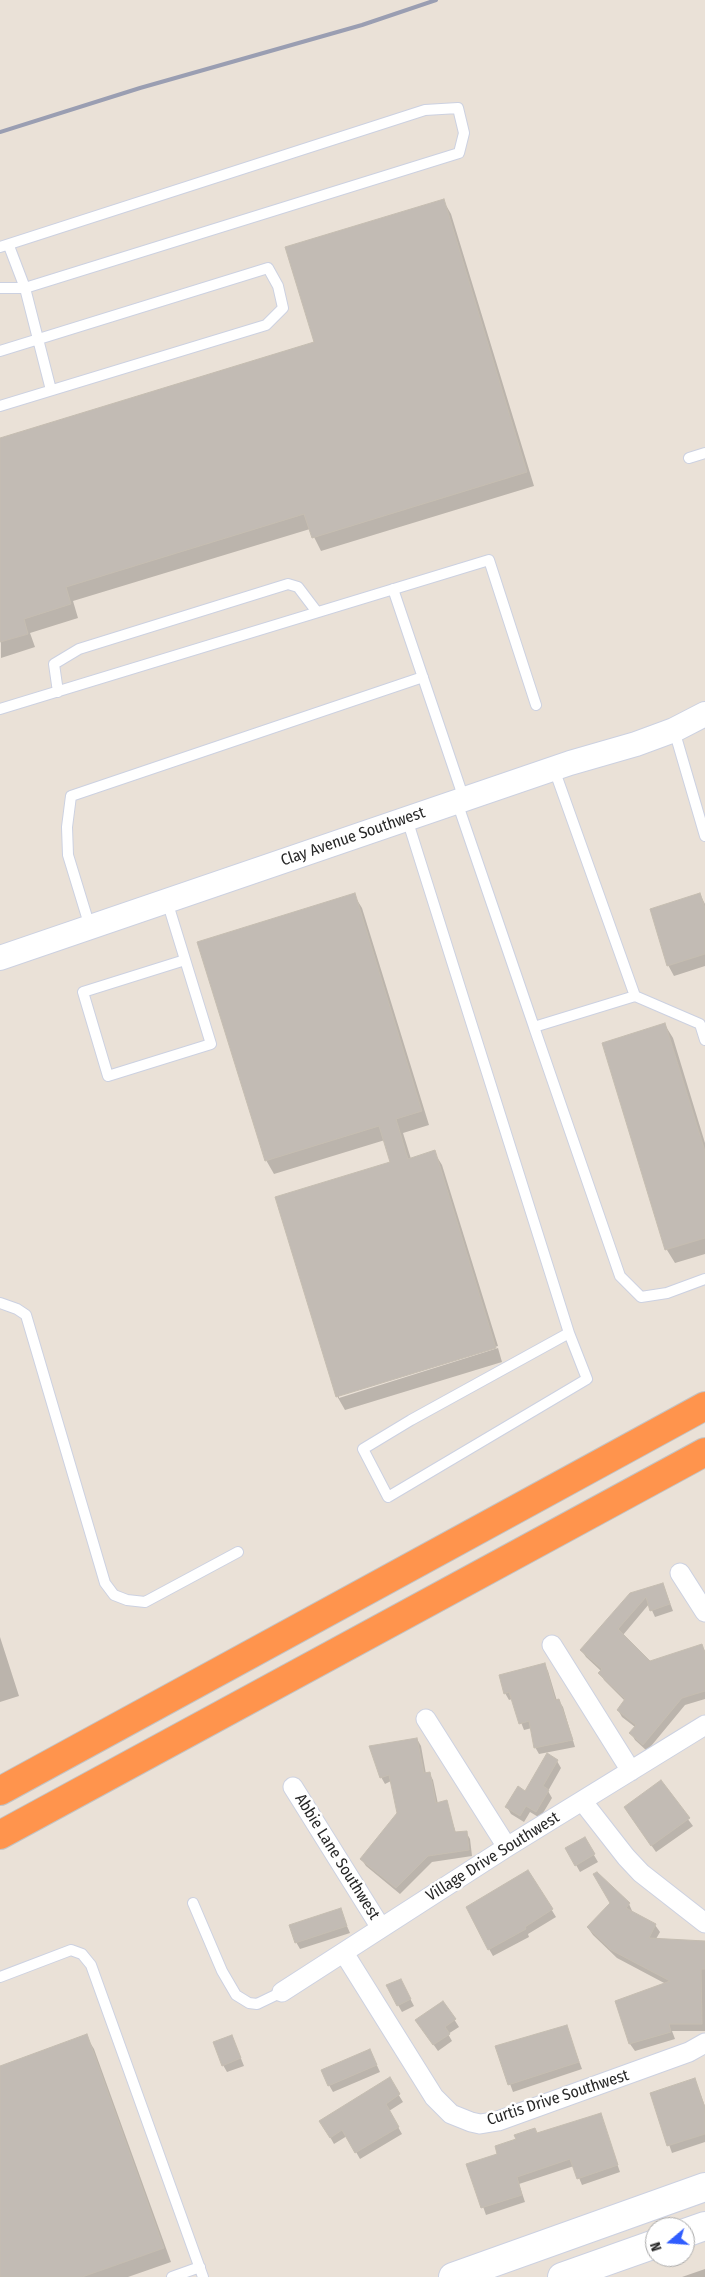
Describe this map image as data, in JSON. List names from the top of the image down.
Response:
{
  "streets": {
    "street": [
      "Clay Avenue Southwest",
      "Abbie Lane Southwest",
      "Village Drive Southwest",
      "Curtis Drive Southwest"
    ]
  },
  "crossings": [
    ["Abbie Lane Southwest", "Village Drive Southwest"],
    ["Village Drive Southwest", "Curtis Drive Southwest"]
  ],
  "north": "left"
}
